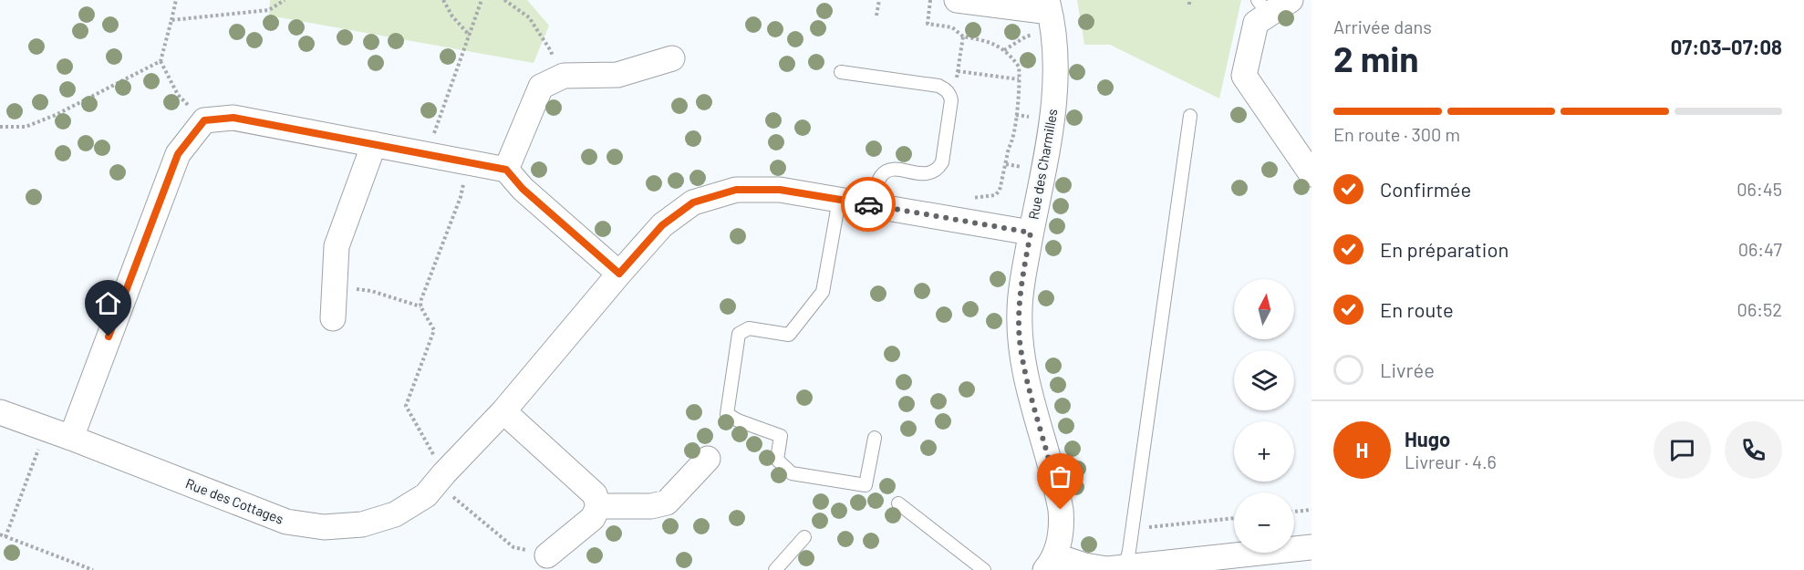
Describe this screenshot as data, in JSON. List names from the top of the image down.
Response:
{
  "streets": {
    "street": ["Rue des Charmilles", "Rue des Cottages"]
  },
  "crossings": [
    ["Rue des Charmilles", "Rue des Cottages"]
  ],
  "north": "top",
  "page": {
    "heading": ["2 min", "Arrivée dans", "07:03–07:08"],
    "panel": ["Hugo", "Livreur · 4.6"],
    "bar": "En route · 300 m",
    "list": [
      ["Confirmée", "06:45"],
      ["En préparation", "06:47"],
      ["En route", "06:52"],
      "Livrée"
    ],
    "map_buttons": ["+", "−"],
    "round": "H"
  }
}
